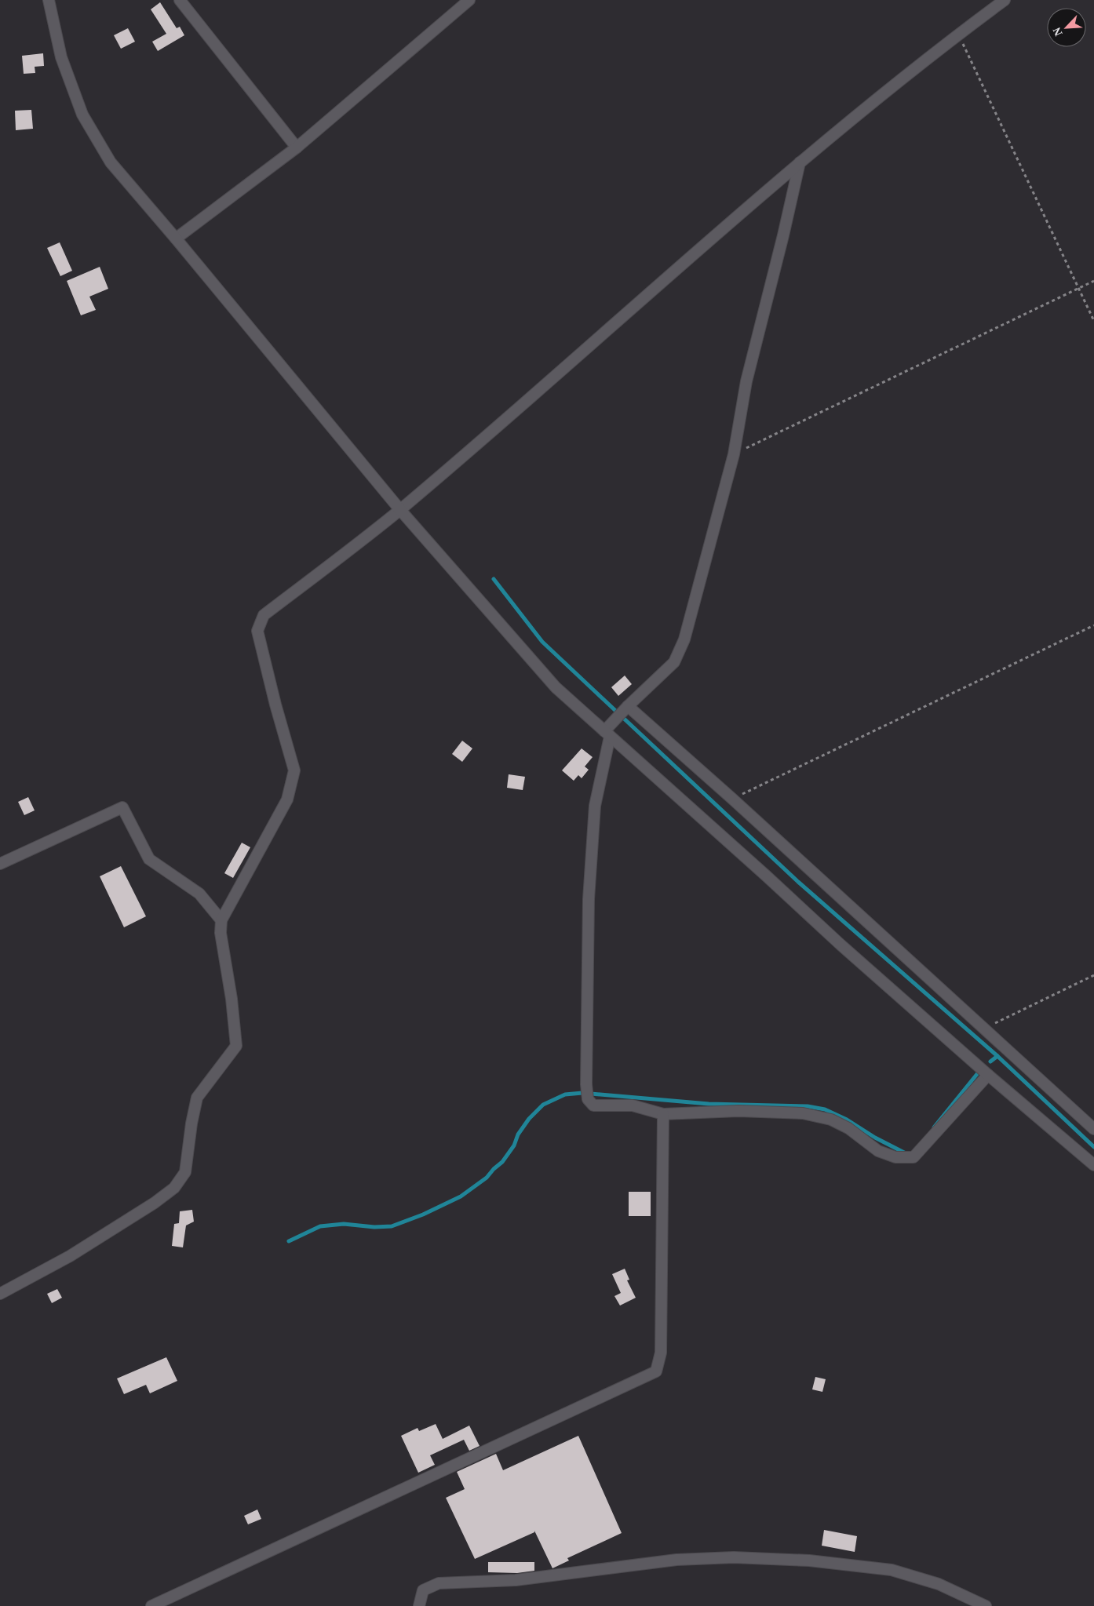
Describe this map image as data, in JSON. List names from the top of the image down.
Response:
{
  "north": "bottom left"
}
